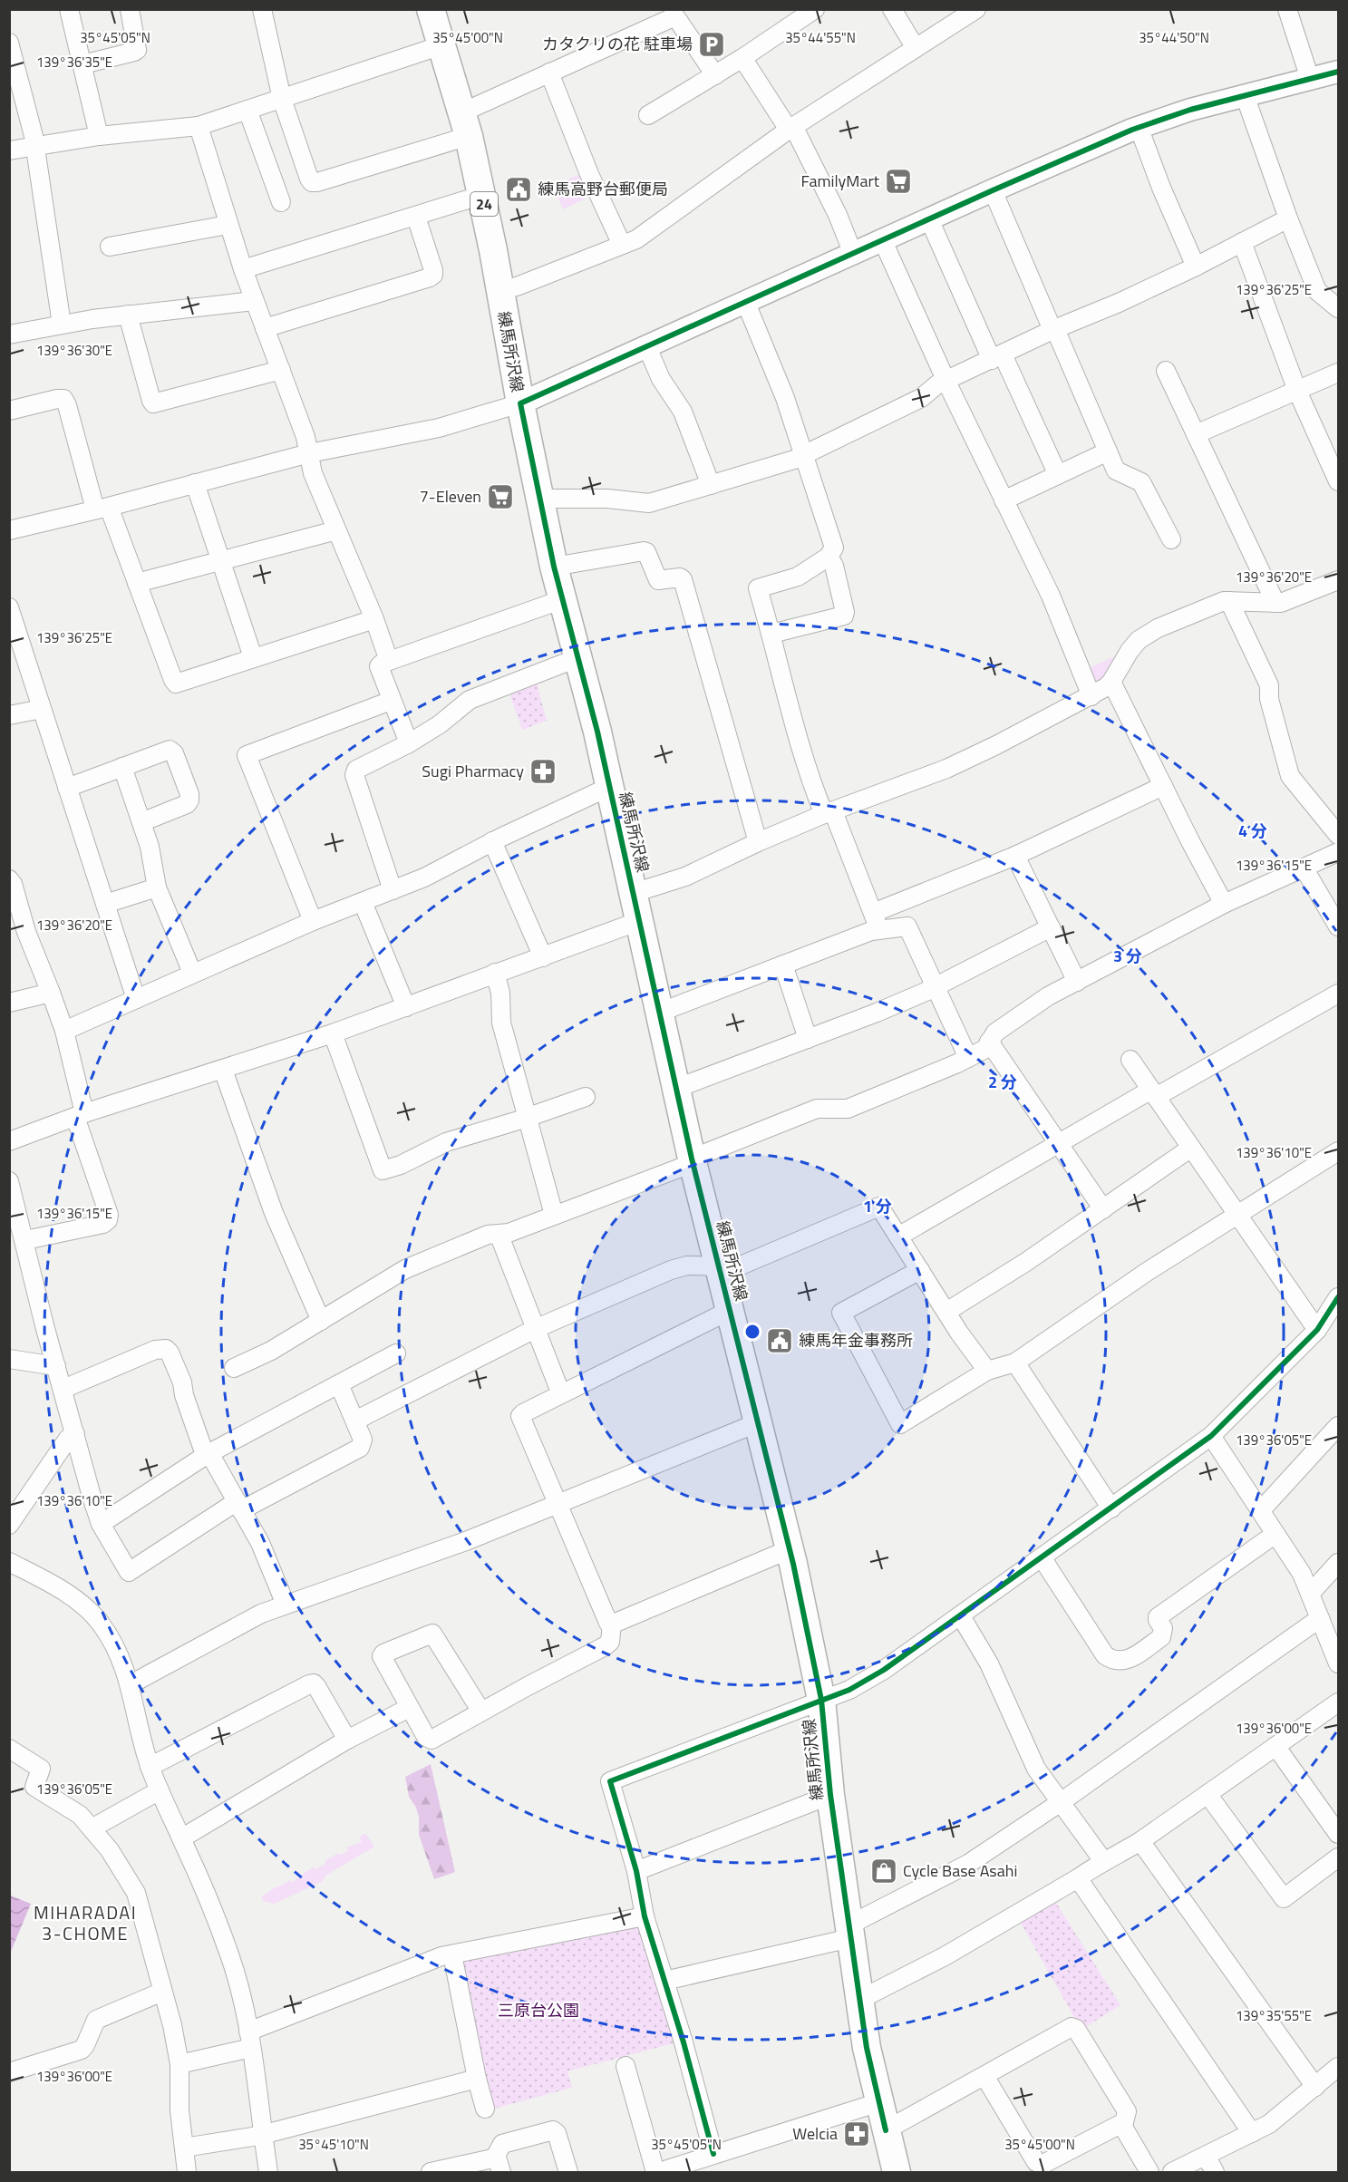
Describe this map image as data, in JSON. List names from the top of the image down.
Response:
{
  "streets": {
    "main road": ["24", "練馬所沢線"]
  },
  "crossings": [
    ["24", "練馬所沢線"]
  ],
  "districts": ["MIHARADAI 3-CHOME"],
  "parks": ["三原台公園"],
  "places": {
    "parking": ["カタクリの花 駐車場"],
    "supermarket": ["FamilyMart", "7-Eleven"],
    "public building": ["練馬高野台郵便局", "練馬年金事務所"],
    "pharmacy": ["Sugi Pharmacy", "Welcia"],
    "shop": ["Cycle Base Asahi"]
  },
  "coordinates": [
    "35°45'05\"N",
    "35°45'00\"N",
    "35°44'55\"N",
    "35°44'50\"N",
    "139°36'35\"E",
    "139°36'25\"E",
    "139°36'30\"E",
    "139°36'20\"E",
    "139°36'15\"E",
    "139°36'10\"E",
    "139°36'05\"E",
    "139°36'00\"E",
    "139°35'55\"E",
    "35°45'10\"N"
  ],
  "rings": [
    "4 分",
    "3 分",
    "2 分",
    "1 分"
  ]
}
